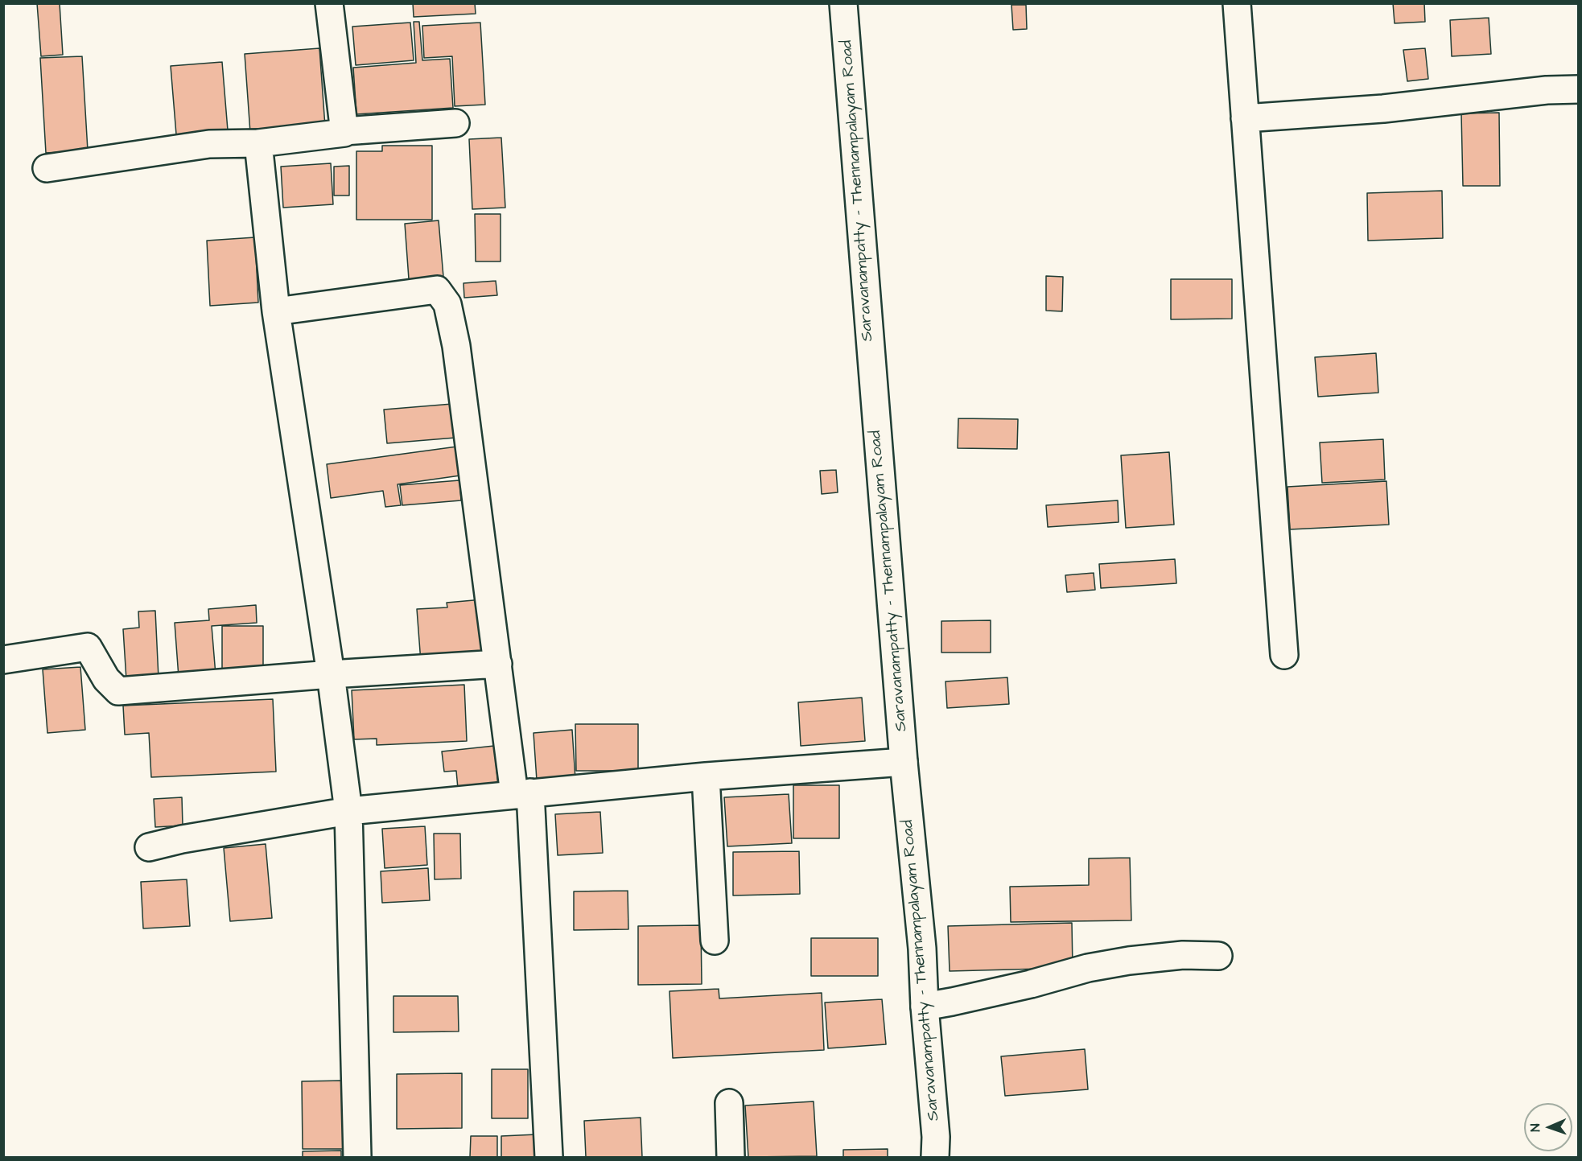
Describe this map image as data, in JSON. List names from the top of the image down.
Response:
{
  "streets": {
    "street": ["Saravanampatty - Thennampalayam Road"]
  },
  "north": "left"
}
